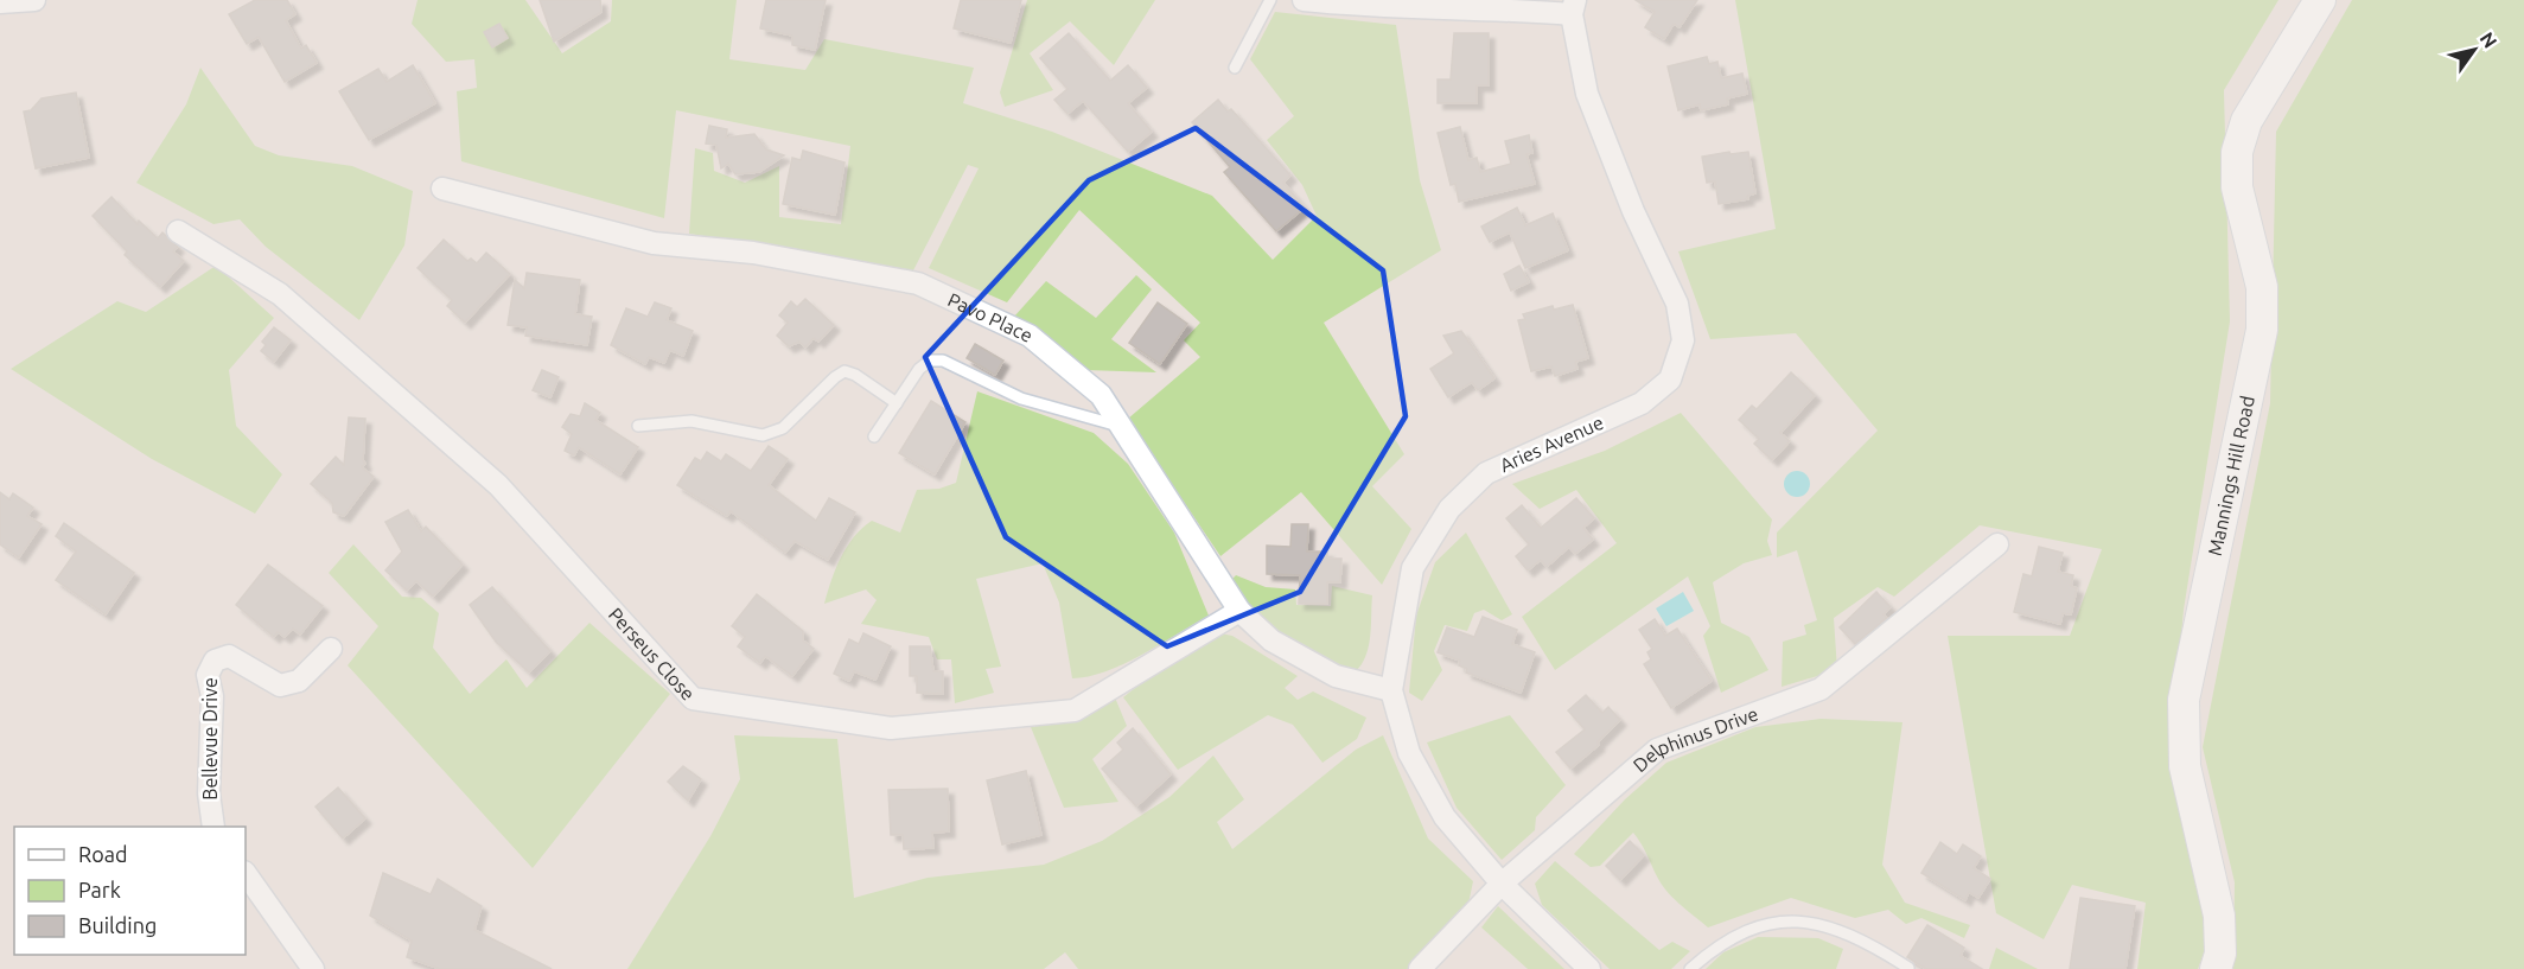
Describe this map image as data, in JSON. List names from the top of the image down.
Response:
{
  "streets": {
    "main road": ["Mannings Hill Road"],
    "street": [
      "Pavo Place",
      "Aries Avenue",
      "Perseus Close",
      "Bellevue Drive",
      "Delphinus Drive"
    ]
  },
  "crossings": [
    ["Pavo Place", "Aries Avenue"],
    ["Pavo Place", "Perseus Close"],
    ["Aries Avenue", "Delphinus Drive"]
  ],
  "legend": ["Road", "Park", "Building"],
  "north": "top right"
}
